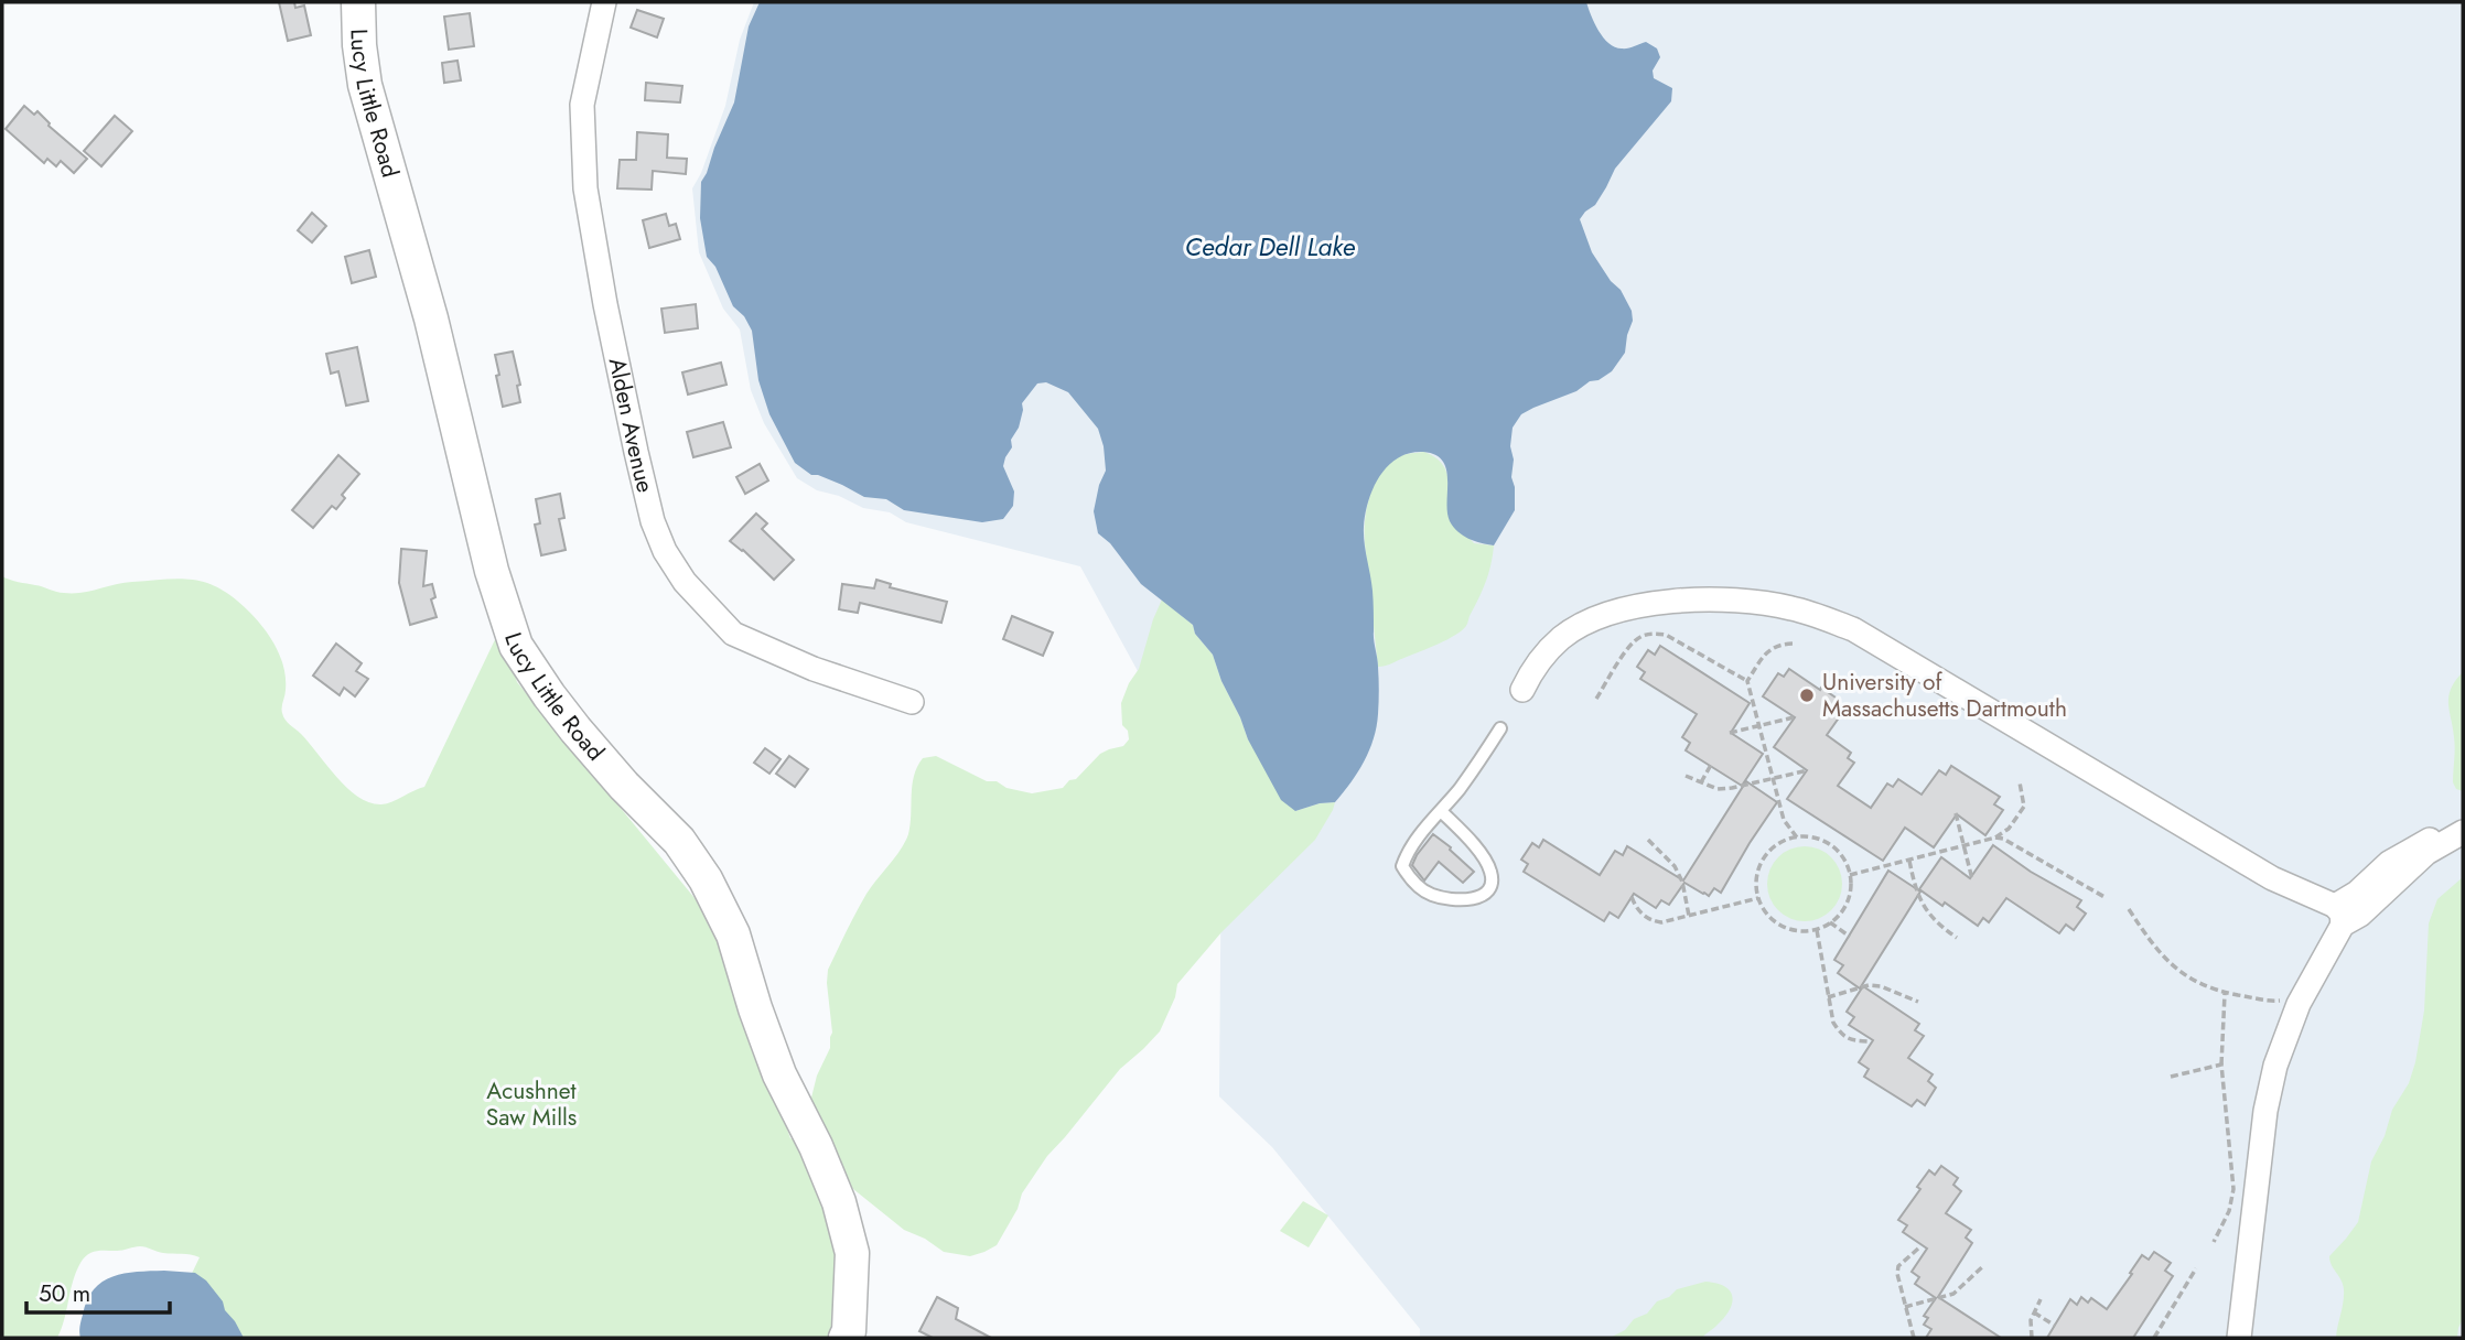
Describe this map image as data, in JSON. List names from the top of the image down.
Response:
{
  "streets": {
    "street": ["Lucy Little Road", "Alden Avenue"]
  },
  "water": ["Cedar Dell Lake"],
  "parks": ["Acushnet Saw Mills"],
  "places": ["University of Massachusetts Dartmouth"],
  "scale_bar": "50 m"
}
